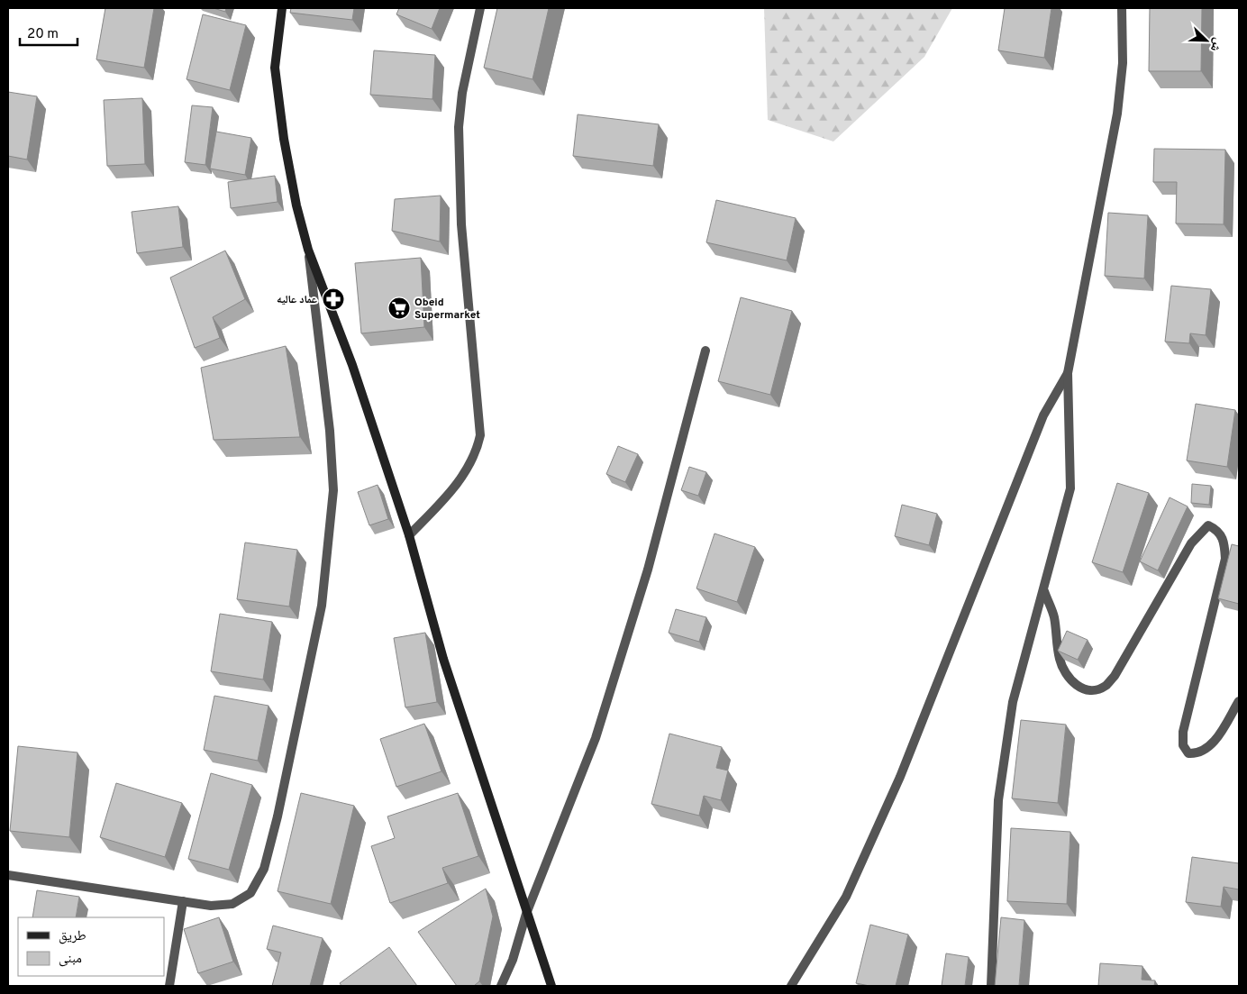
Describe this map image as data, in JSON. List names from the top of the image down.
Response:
{
  "places": {
    "pharmacy": ["عماد عاليه"],
    "supermarket": ["Obeid Supermarket"]
  },
  "legend": ["طريق", "مبنى"],
  "scale_bar": "20 m",
  "north": "bottom right"
}
